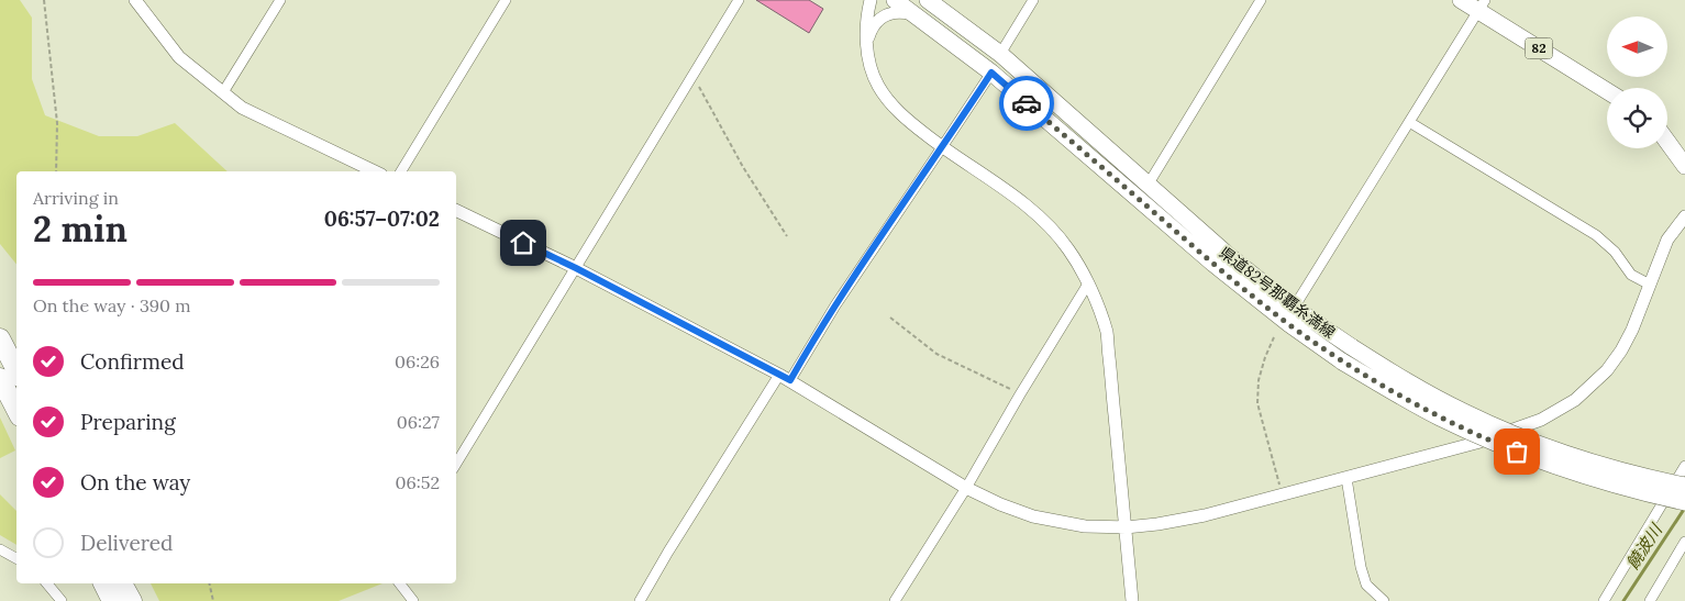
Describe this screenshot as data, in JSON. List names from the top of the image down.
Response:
{
  "streets": {
    "main road": ["82", "県道82号那覇糸満線"]
  },
  "water": ["饒波川"],
  "north": "left",
  "page": {
    "heading": ["2 min", "Arriving in", "06:57–07:02"],
    "bar": "On the way · 390 m",
    "list": [
      ["Confirmed", "06:26"],
      ["Preparing", "06:27"],
      ["On the way", "06:52"],
      "Delivered"
    ]
  }
}
